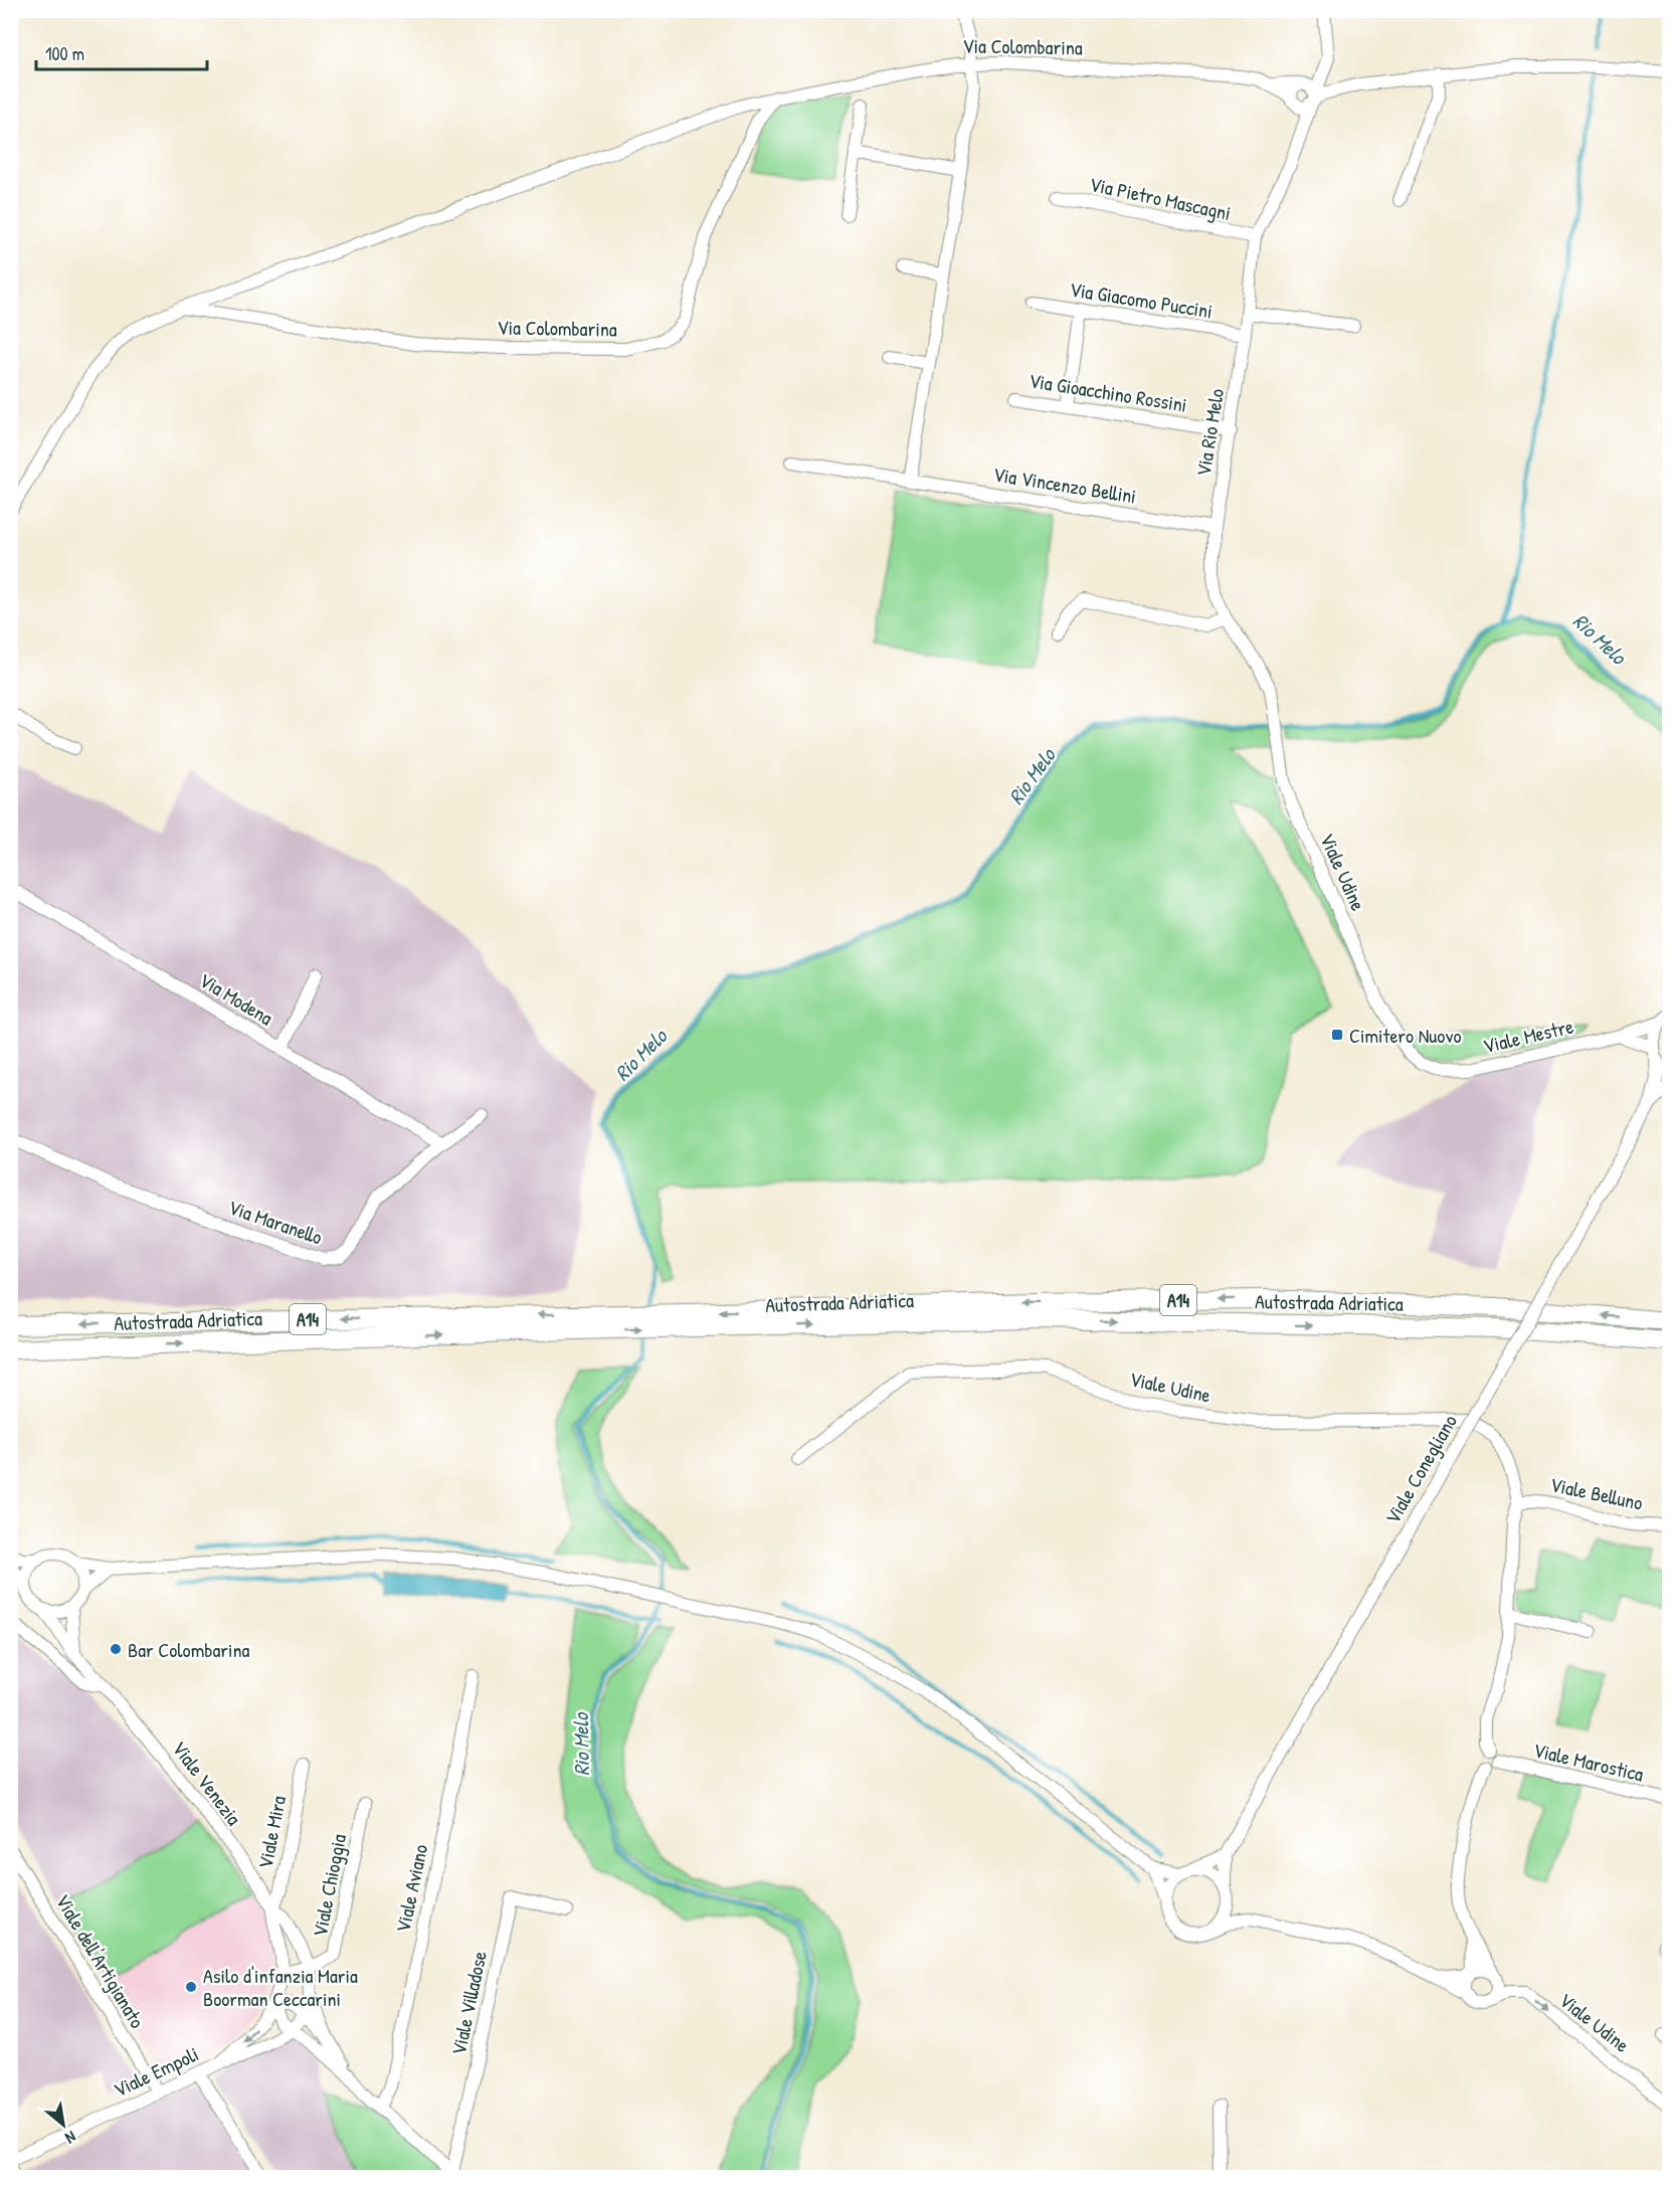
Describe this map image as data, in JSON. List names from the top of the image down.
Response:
{
  "streets": {
    "highway": ["A14", "Autostrada Adriatica"],
    "street": [
      "Via Colombarina",
      "Via Pietro Mascagni",
      "Via Giacomo Puccini",
      "Via Gioacchino Rossini",
      "Via Rio Melo",
      "Via Vincenzo Bellini",
      "Viale Udine",
      "Via Modena",
      "Viale Mestre",
      "Via Maranello",
      "Viale Conegliano",
      "Viale Belluno",
      "Viale Marostica",
      "Viale Venezia",
      "Viale Mira",
      "Viale Chioggia",
      "Viale Aviano",
      "Viale dell'Artigianato",
      "Viale Villadose",
      "Viale Empoli"
    ]
  },
  "crossings": [
    ["Via Colombarina", "Via Rio Melo"],
    ["Via Pietro Mascagni", "Via Rio Melo"],
    ["Via Giacomo Puccini", "Via Rio Melo"],
    ["Via Gioacchino Rossini", "Via Rio Melo"],
    ["Via Rio Melo", "Via Vincenzo Bellini"],
    ["Via Rio Melo", "Viale Udine"],
    ["Viale Udine", "Viale Mestre"],
    ["Viale Udine", "Viale Belluno"],
    ["Via Modena", "Via Maranello"],
    ["Viale Mestre", "Viale Conegliano"],
    ["Viale Venezia", "Viale Mira"],
    ["Viale Venezia", "Viale Chioggia"],
    ["Viale Venezia", "Viale Aviano"],
    ["Viale Venezia", "Viale Villadose"],
    ["Viale Venezia", "Viale Empoli"],
    ["Viale dell'Artigianato", "Viale Empoli"]
  ],
  "water": ["Rio Melo"],
  "places": {
    "transit": ["Cimitero Nuovo"],
    "other": ["Bar Colombarina", "Asilo d'infanzia Maria Boorman Ceccarini"]
  },
  "scale_bar": "100 m",
  "north": "bottom right"
}
